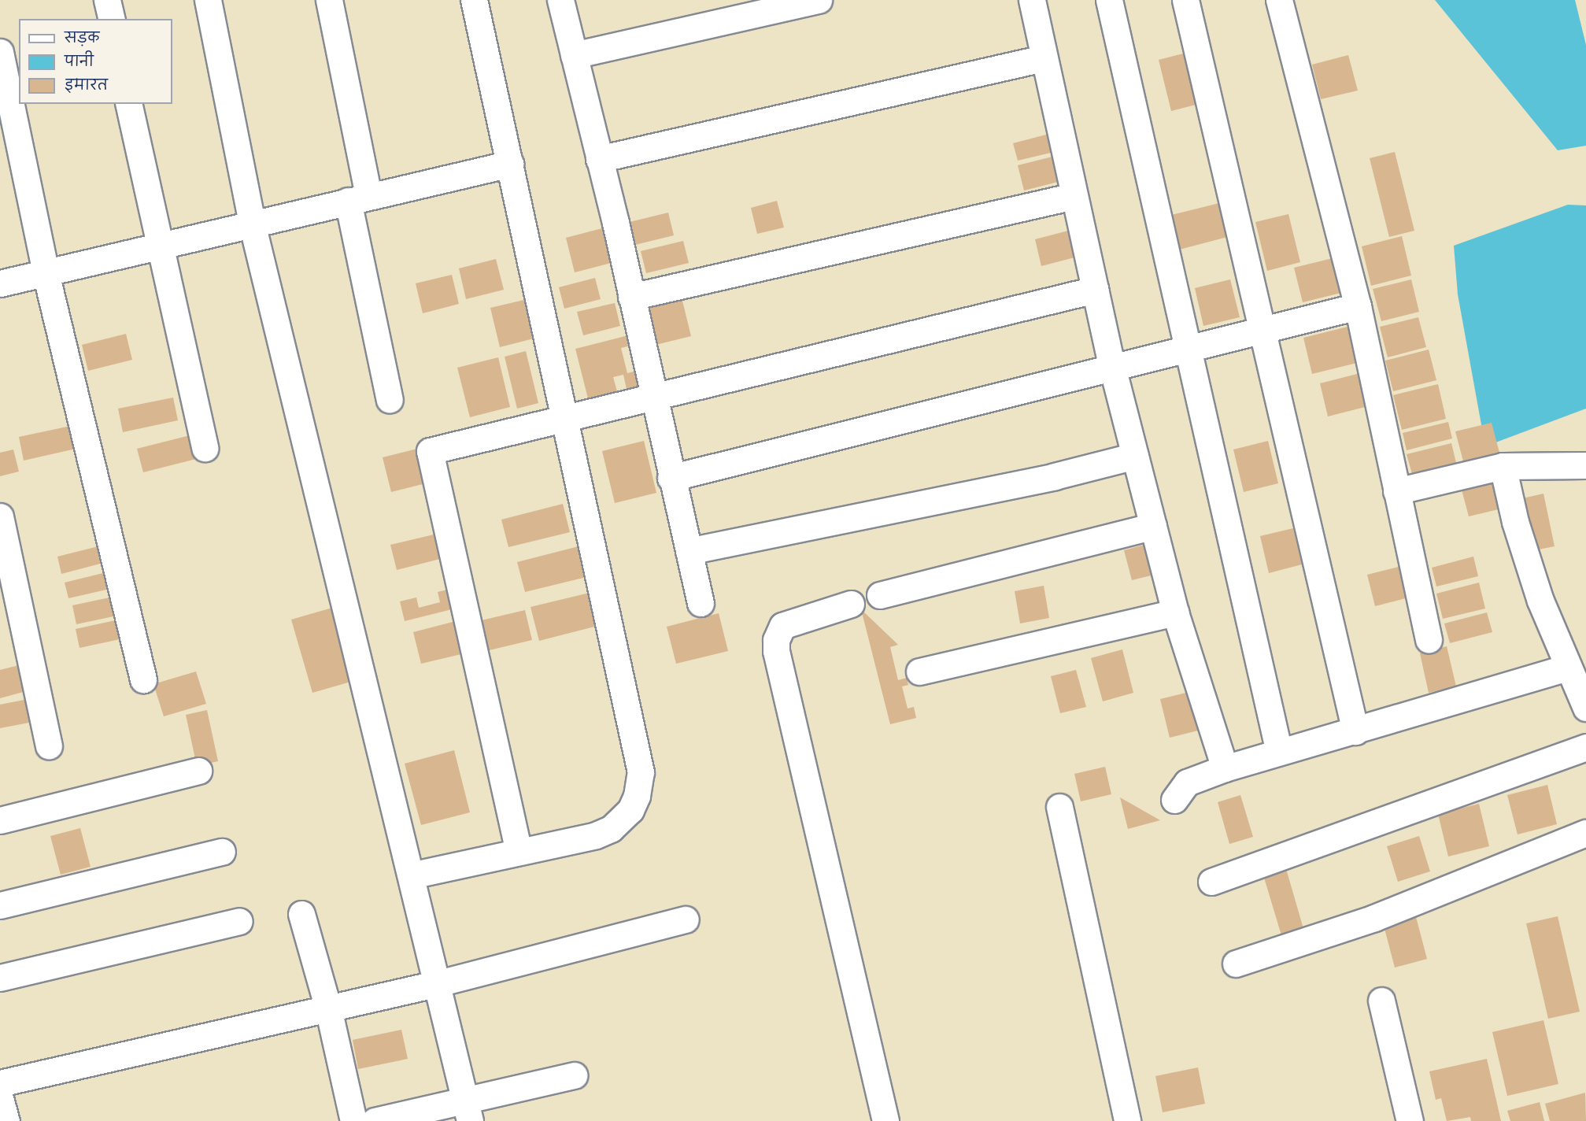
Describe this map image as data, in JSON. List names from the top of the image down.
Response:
{
  "legend": ["सड़क", "पानी", "इमारत"]
}
